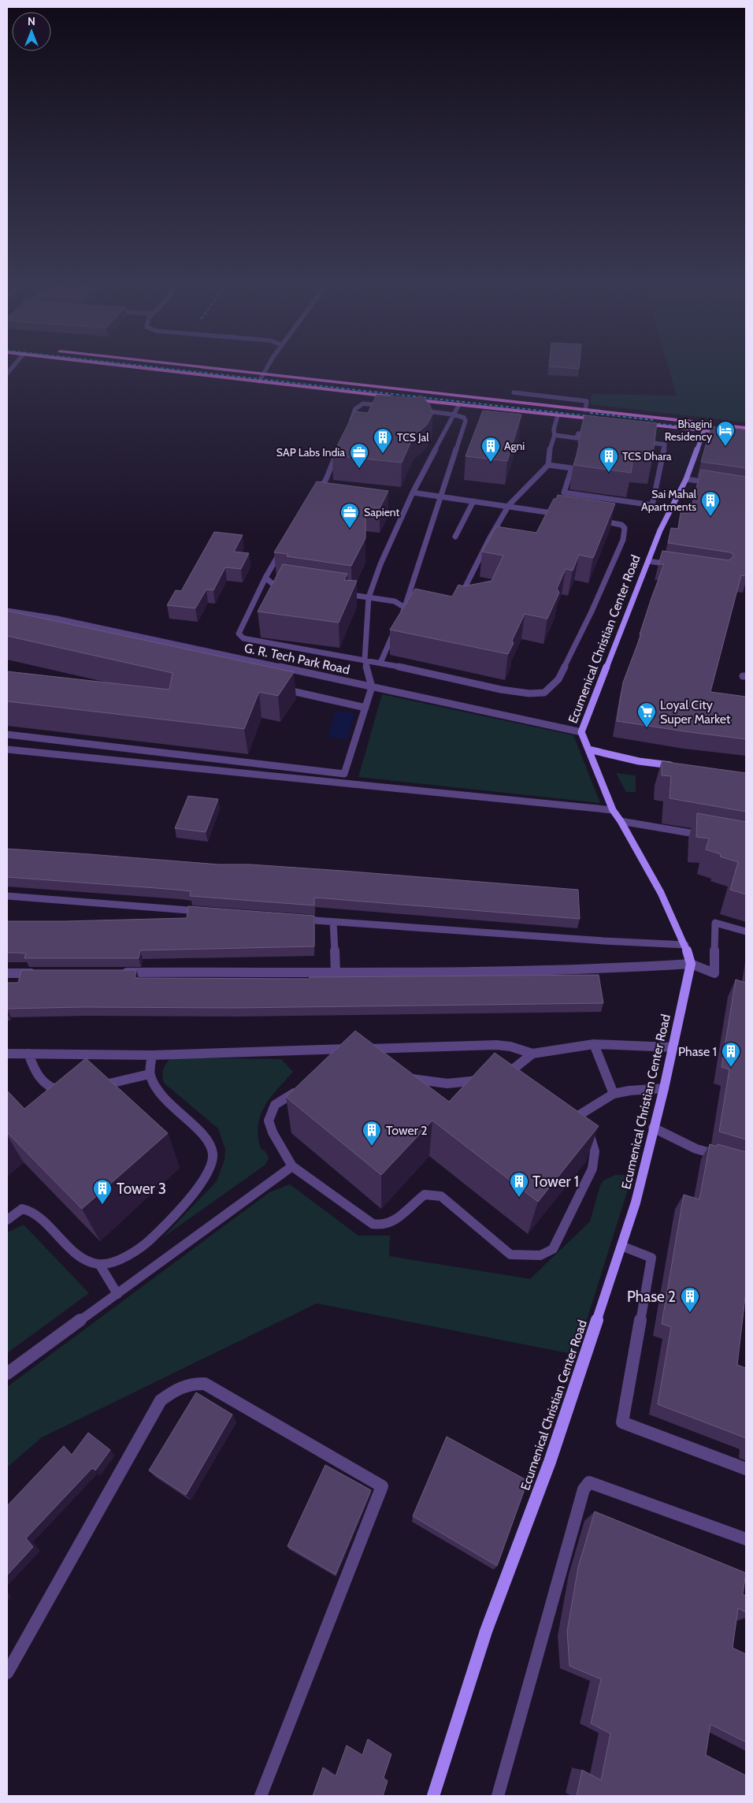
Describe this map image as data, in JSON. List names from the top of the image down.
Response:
{
  "streets": {
    "street": ["Ecumenical Christian Center Road", "G. R. Tech Park Road"]
  },
  "crossings": [
    ["Ecumenical Christian Center Road", "G. R. Tech Park Road"]
  ],
  "places": {
    "hotel": ["Bhagini Residency"],
    "building": [
      "TCS Jal",
      "Agni",
      "TCS Dhara",
      "Sai Mahal Apartments",
      "Phase 1",
      "Tower 2",
      "Tower 1",
      "Tower 3",
      "Phase 2"
    ],
    "office": ["SAP Labs India", "Sapient"],
    "supermarket": ["Loyal City Super Market"]
  },
  "north": "top"
}
